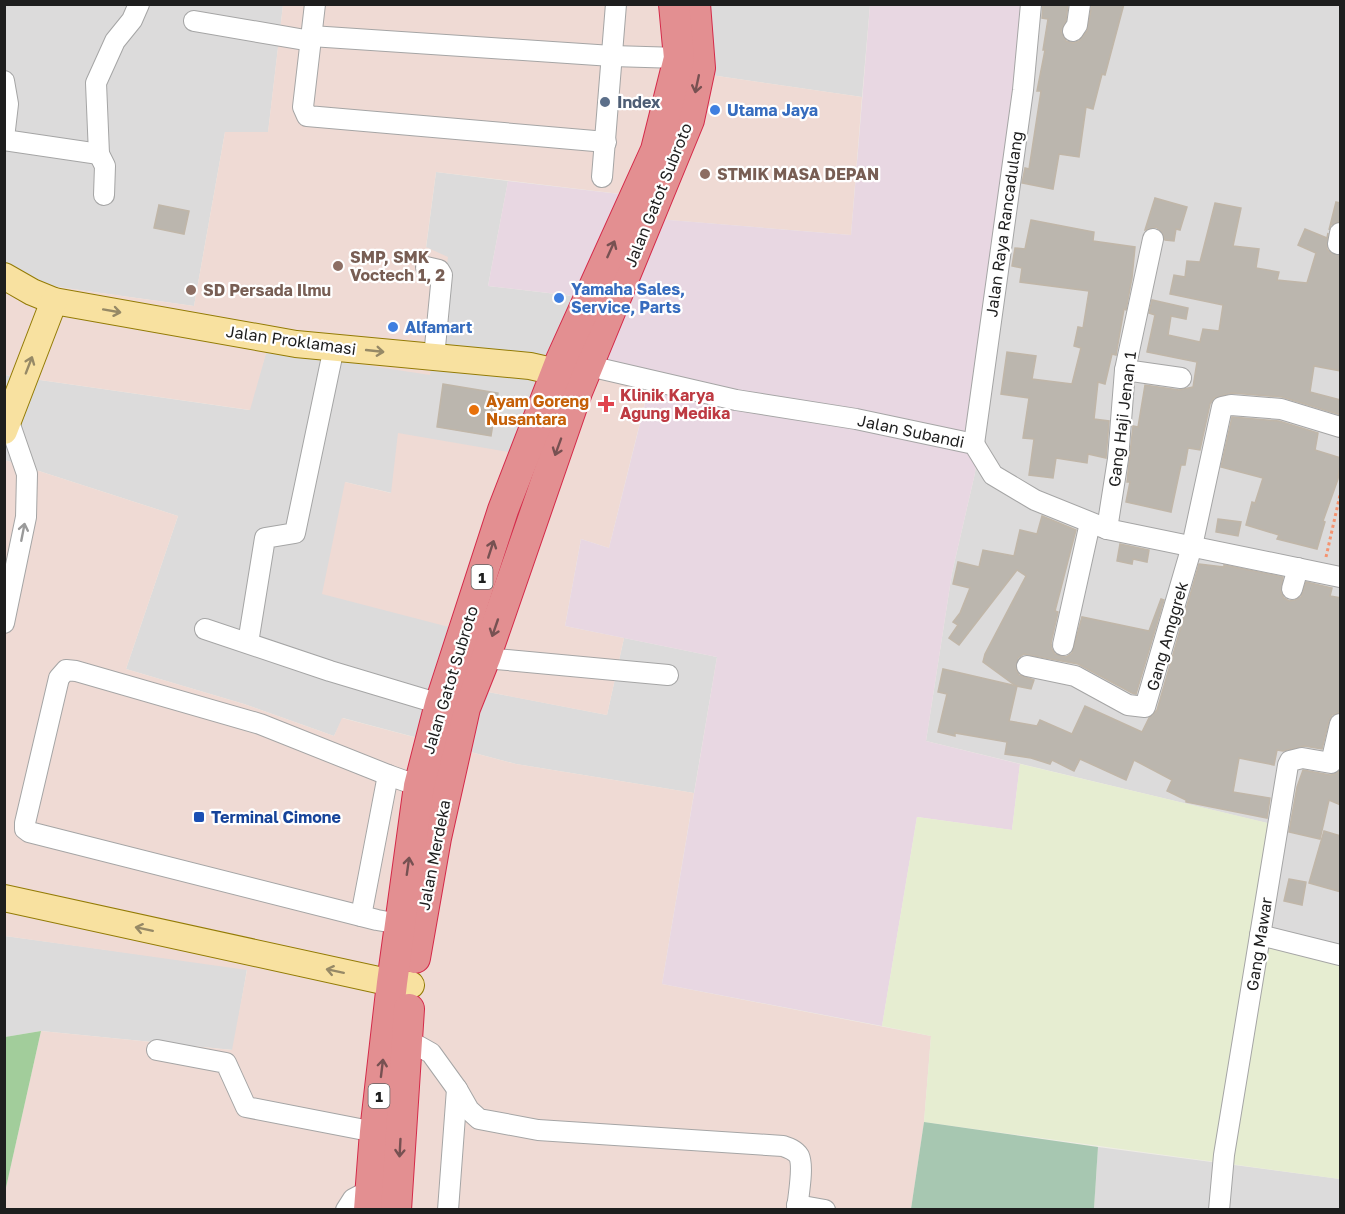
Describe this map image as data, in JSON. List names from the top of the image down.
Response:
{
  "streets": {
    "highway": ["Jalan Gatot Subroto", "1", "Jalan Merdeka"],
    "main road": ["Jalan Proklamasi"],
    "street": [
      "Jalan Raya Rancadulang",
      "Gang Haji Jenan 1",
      "Jalan Subandi",
      "Gang Amggrek",
      "Gang Mawar"
    ]
  },
  "crossings": [
    ["Jalan Gatot Subroto", "Jalan Proklamasi"],
    ["Jalan Gatot Subroto", "Jalan Subandi"],
    ["Jalan Gatot Subroto", "Jalan Merdeka"],
    ["Jalan Raya Rancadulang", "Jalan Subandi"],
    ["Jalan Proklamasi", "Jalan Subandi"],
    ["Gang Haji Jenan 1", "Jalan Subandi"],
    ["Jalan Subandi", "Gang Amggrek"]
  ],
  "one_way": ["Jalan Proklamasi", "Jalan Merdeka"],
  "places": {
    "other": [
      "Index",
      "Utama Jaya",
      "STMIK MASA DEPAN",
      "SMP, SMK Voctech 1, 2",
      "SD Persada Ilmu",
      "Yamaha Sales, Service, Parts",
      "Alfamart",
      "Ayam Goreng Nusantara"
    ],
    "health": ["Klinik Karya Agung Medika"],
    "transit": ["Terminal Cimone"]
  }
}
